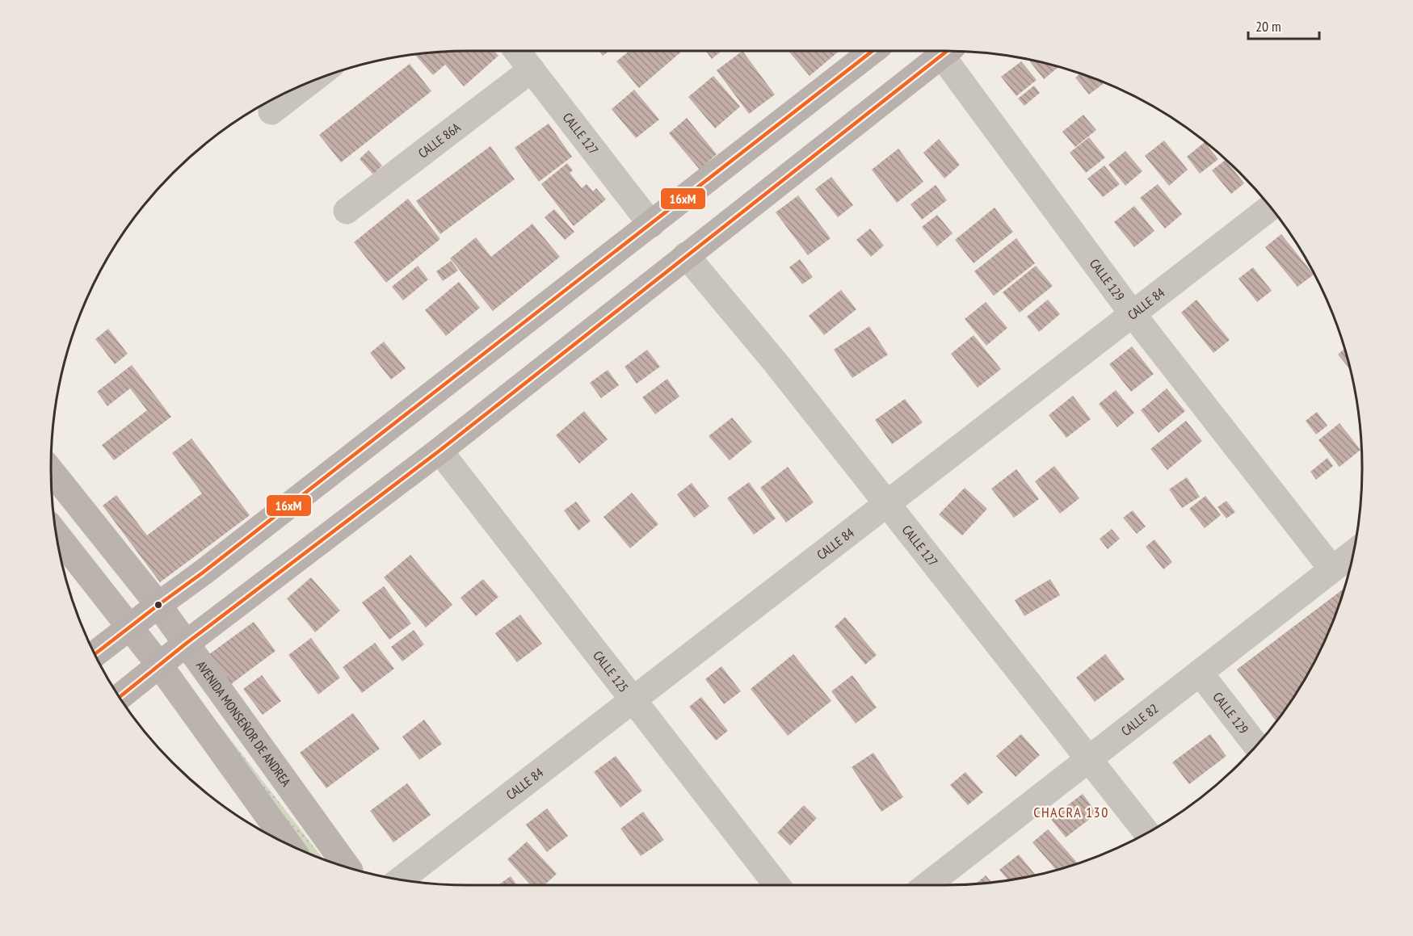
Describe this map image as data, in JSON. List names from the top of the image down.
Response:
{
  "streets": {
    "main road": ["AVENIDA MONSEÑOR DE ANDREA"],
    "street": [
      "CALLE 127",
      "CALLE 86A",
      "CALLE 129",
      "CALLE 84",
      "CALLE 125",
      "CALLE 82"
    ]
  },
  "crossings": [
    ["CALLE 127", "CALLE 86A"],
    ["CALLE 127", "CALLE 84"],
    ["CALLE 127", "CALLE 82"],
    ["CALLE 129", "CALLE 84"],
    ["CALLE 129", "CALLE 82"],
    ["CALLE 84", "CALLE 125"]
  ],
  "districts": ["CHACRA 130"],
  "lines": ["transit line 16xM"],
  "scale_bar": "20 m"
}
